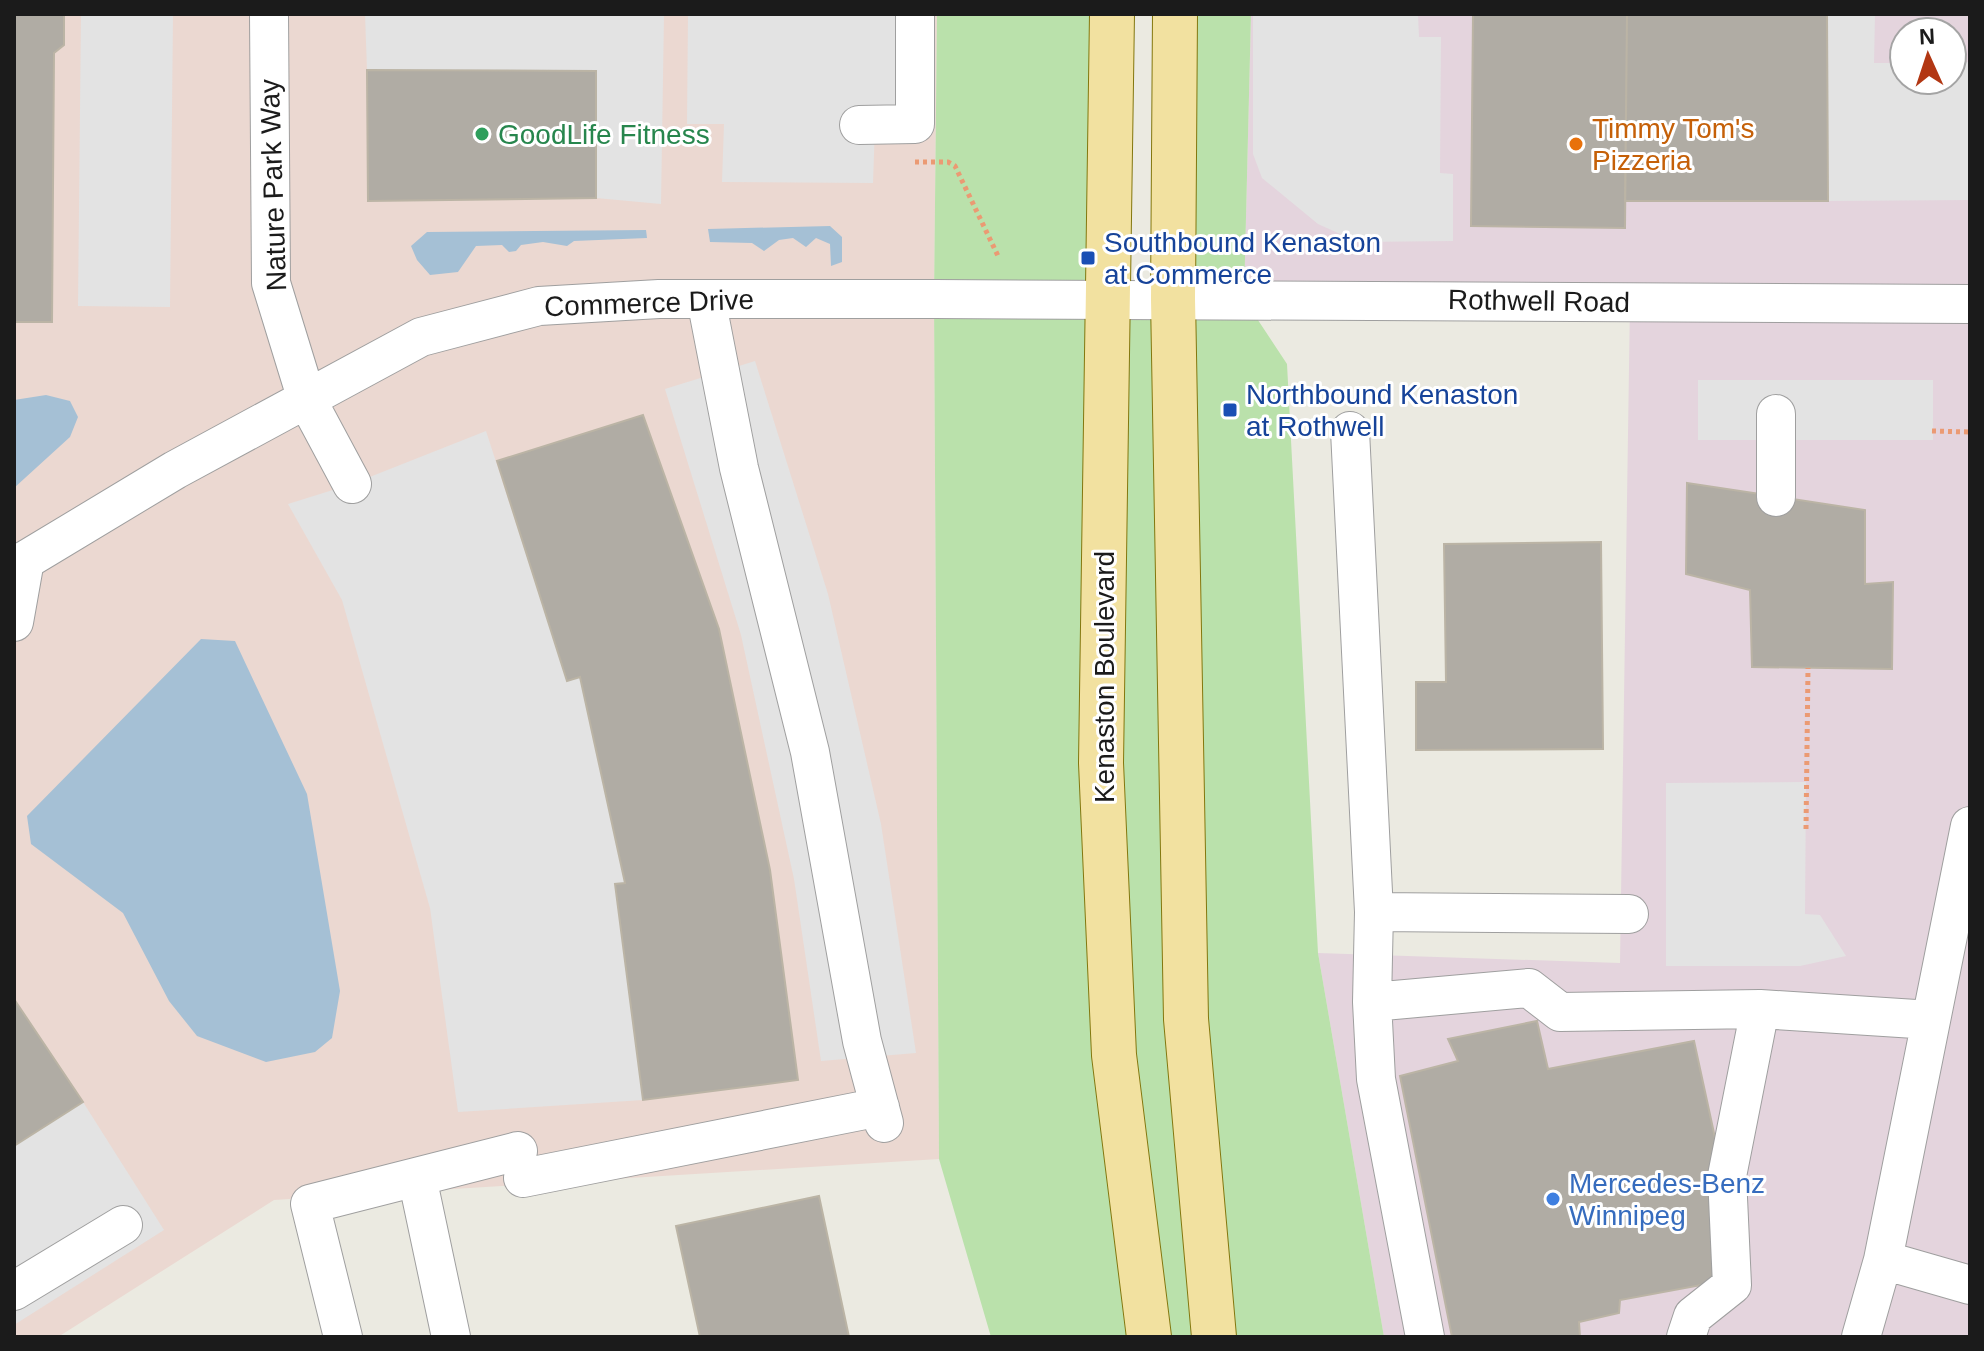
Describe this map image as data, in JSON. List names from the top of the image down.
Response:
{
  "streets": {
    "main road": ["Kenaston Boulevard"],
    "street": ["Nature Park Way", "Rothwell Road", "Commerce Drive"]
  },
  "crossings": [
    ["Nature Park Way", "Commerce Drive"],
    ["Rothwell Road", "Commerce Drive"],
    ["Rothwell Road", "Kenaston Boulevard"],
    ["Commerce Drive", "Kenaston Boulevard"]
  ],
  "places": {
    "other": ["GoodLife Fitness", "Timmy Tom's Pizzeria", "Mercedes-Benz Winnipeg"],
    "transit": ["Southbound Kenaston at Commerce", "Northbound Kenaston at Rothwell"]
  },
  "north": "top"
}
